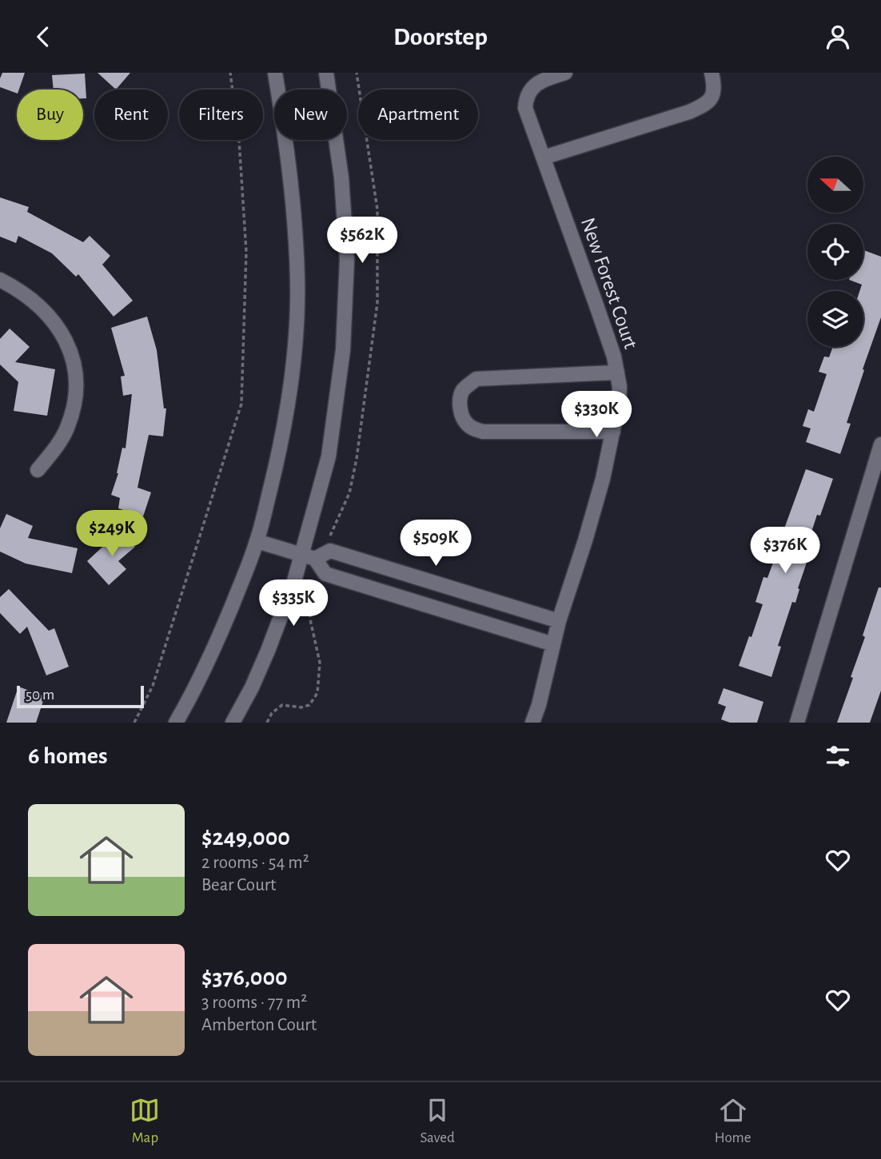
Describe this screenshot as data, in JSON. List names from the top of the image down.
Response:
{
  "streets": {
    "street": ["New Forest Court"]
  },
  "scale_bar": "50 m",
  "north": "left",
  "page": {
    "header": "Doorstep",
    "chip": [
      "Buy",
      "Rent",
      "Filters",
      "New",
      "Apartment"
    ],
    "price": [
      "$562K",
      "$330K",
      "$249K",
      "$509K",
      "$376K",
      "$335K"
    ],
    "scale": "50 m",
    "heading": "6 homes",
    "list": [
      {
        "name": "$249,000",
        "note": "2 rooms · 54 m² · Bear Court"
      },
      {
        "name": "$376,000",
        "note": "3 rooms · 77 m² · Amberton Court"
      }
    ],
    "tabs": ["Map", "Saved", "Home"]
  }
}
